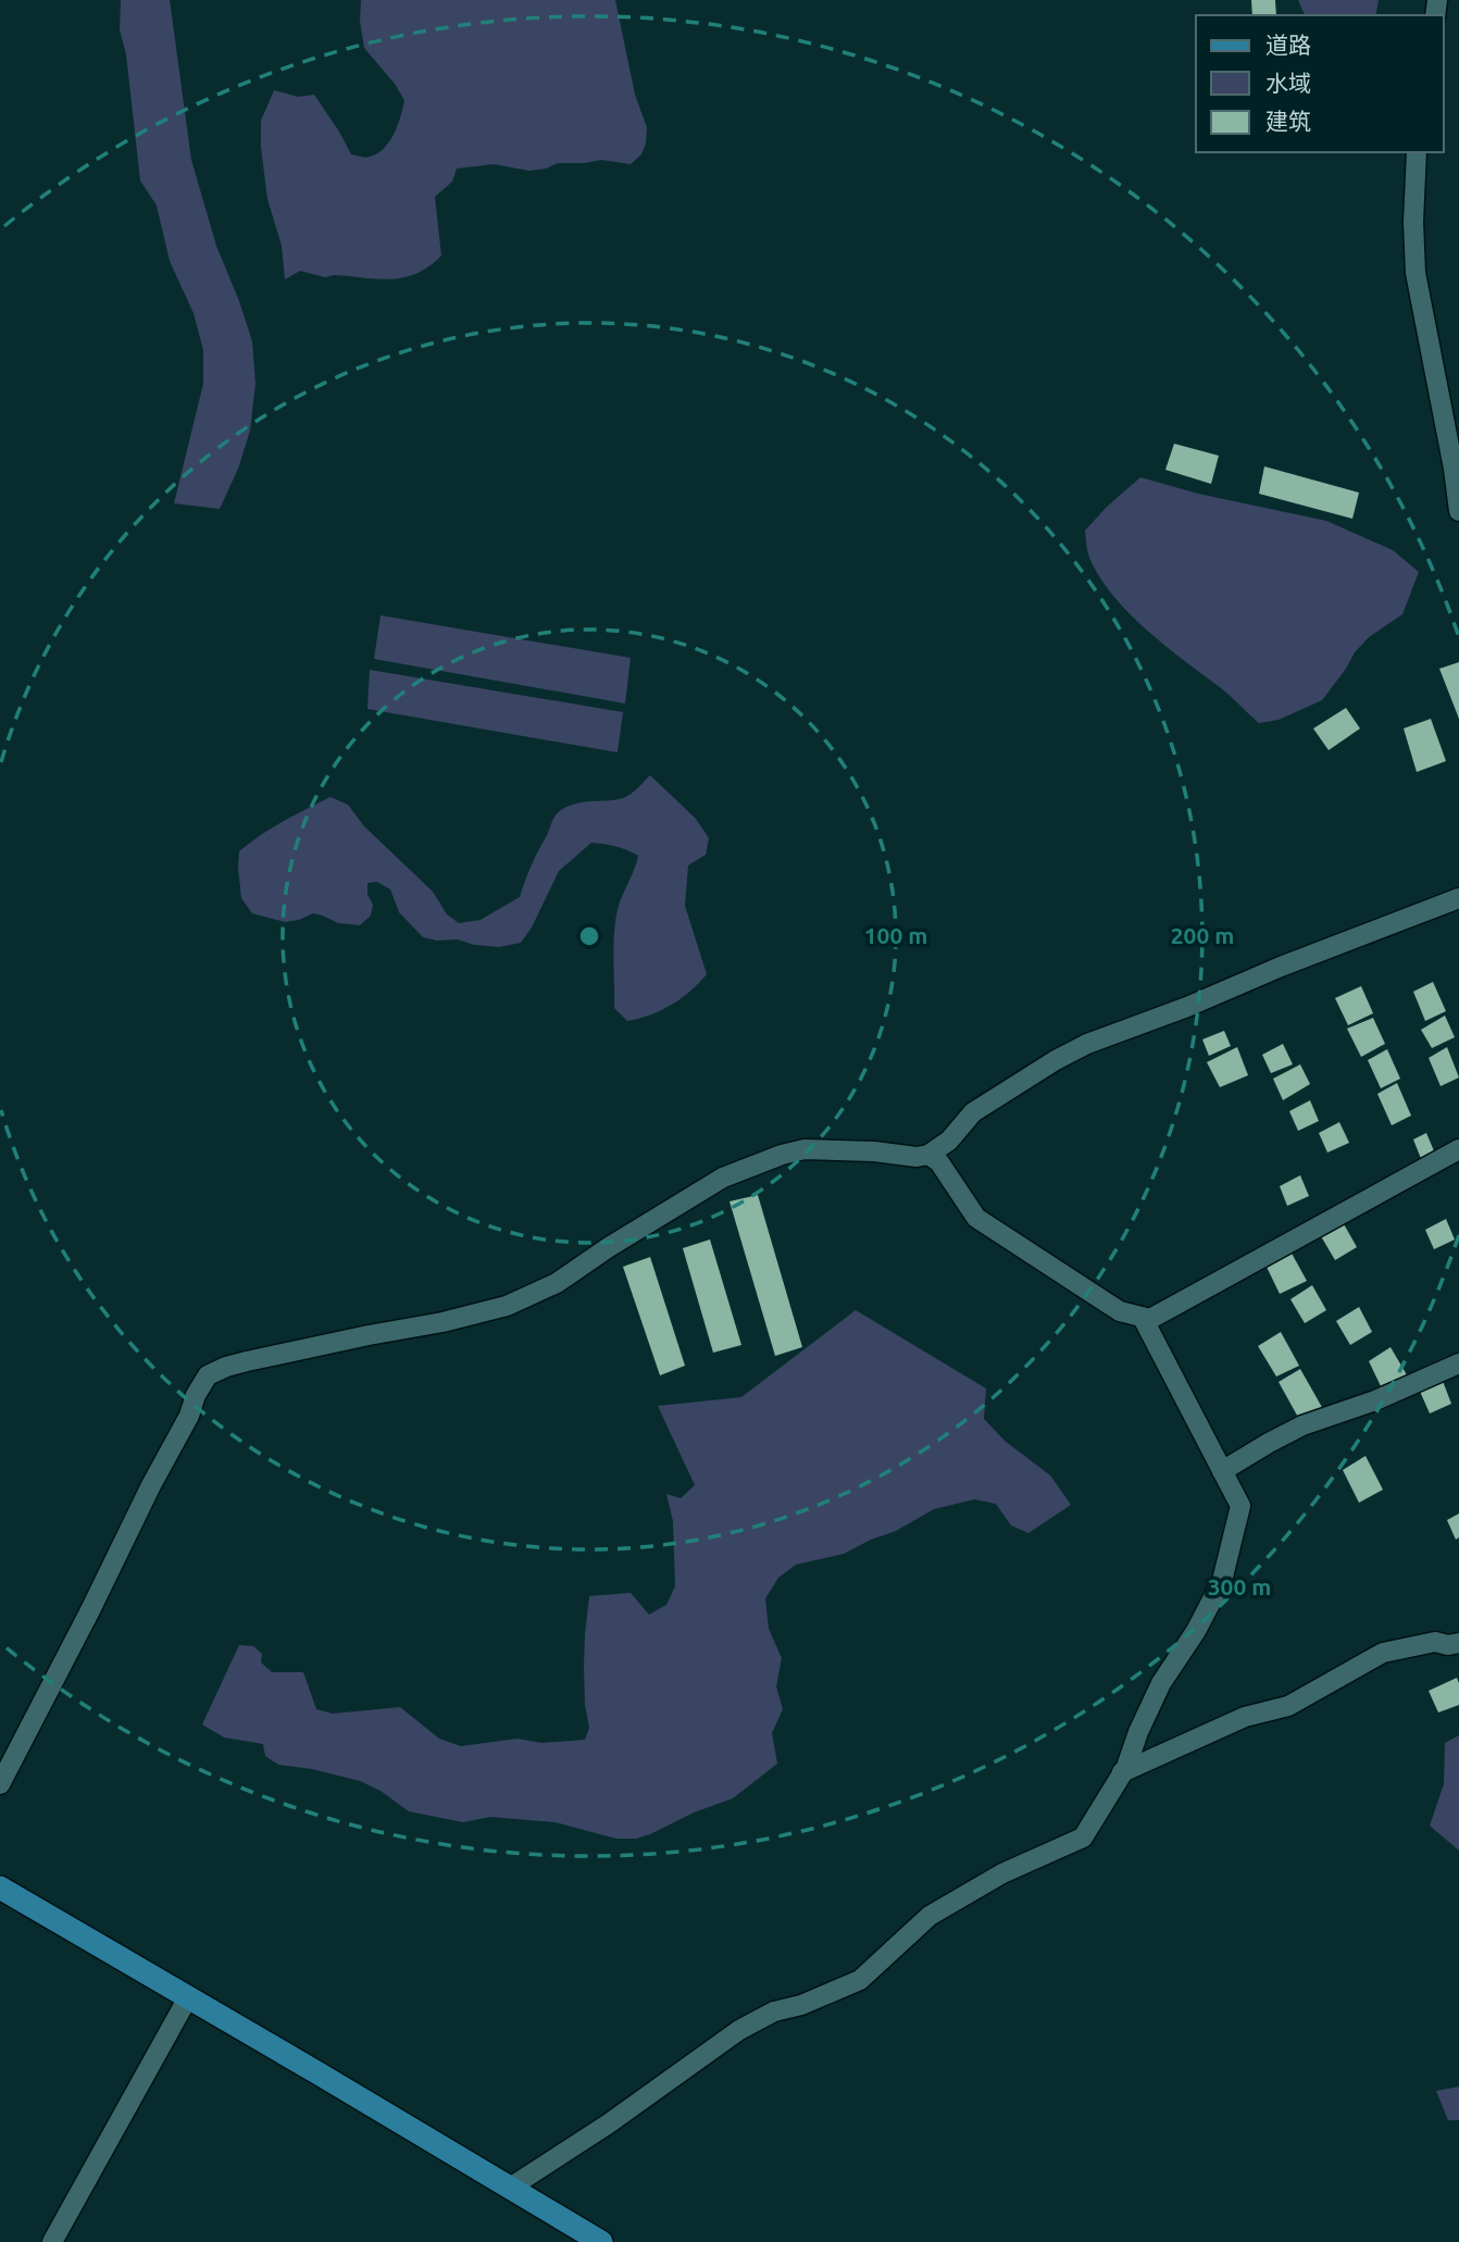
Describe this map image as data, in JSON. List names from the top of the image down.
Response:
{
  "legend": ["道路", "水域", "建筑"],
  "rings": ["100 m", "200 m", "300 m"]
}
